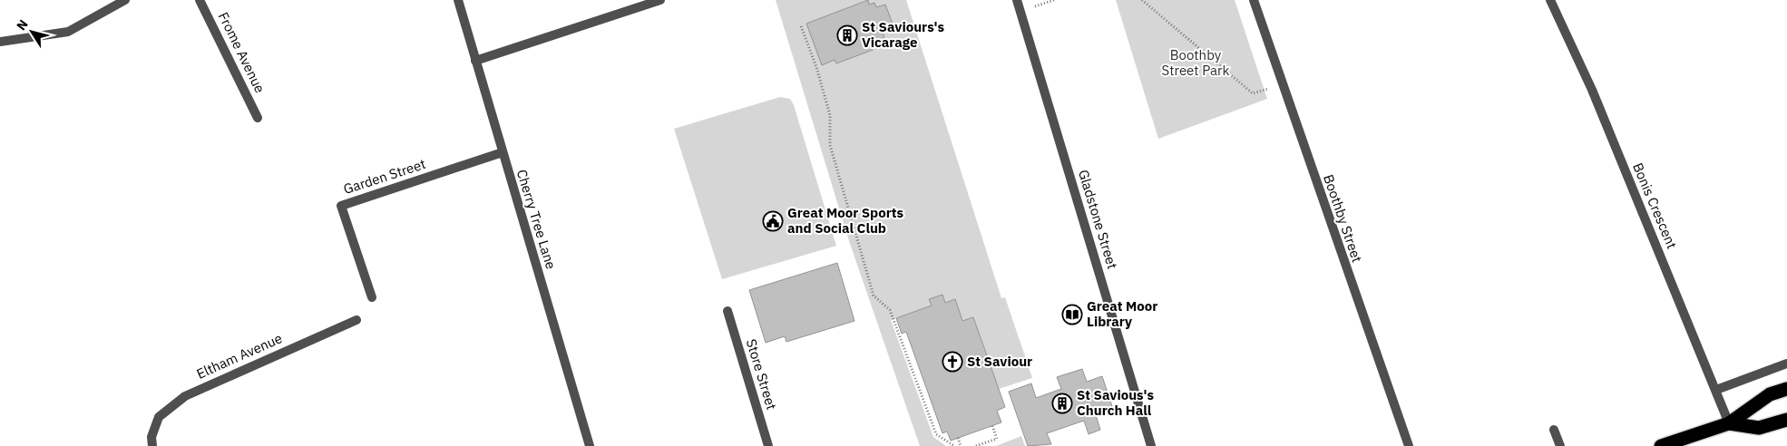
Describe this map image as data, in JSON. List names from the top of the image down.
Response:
{
  "streets": {
    "street": [
      "Frome Avenue",
      "Garden Street",
      "Bonis Crescent",
      "Boothby Street",
      "Cherry Tree Lane",
      "Gladstone Street",
      "Eltham Avenue",
      "Store Street"
    ]
  },
  "crossings": [
    ["Garden Street", "Cherry Tree Lane"]
  ],
  "parks": ["Boothby Street Park"],
  "places": {
    "building": ["St Saviours's Vicarage", "St Savious's Church Hall"],
    "public building": ["Great Moor Sports and Social Club"],
    "library": ["Great Moor Library"],
    "church": ["St Saviour"]
  },
  "north": "top left"
}
